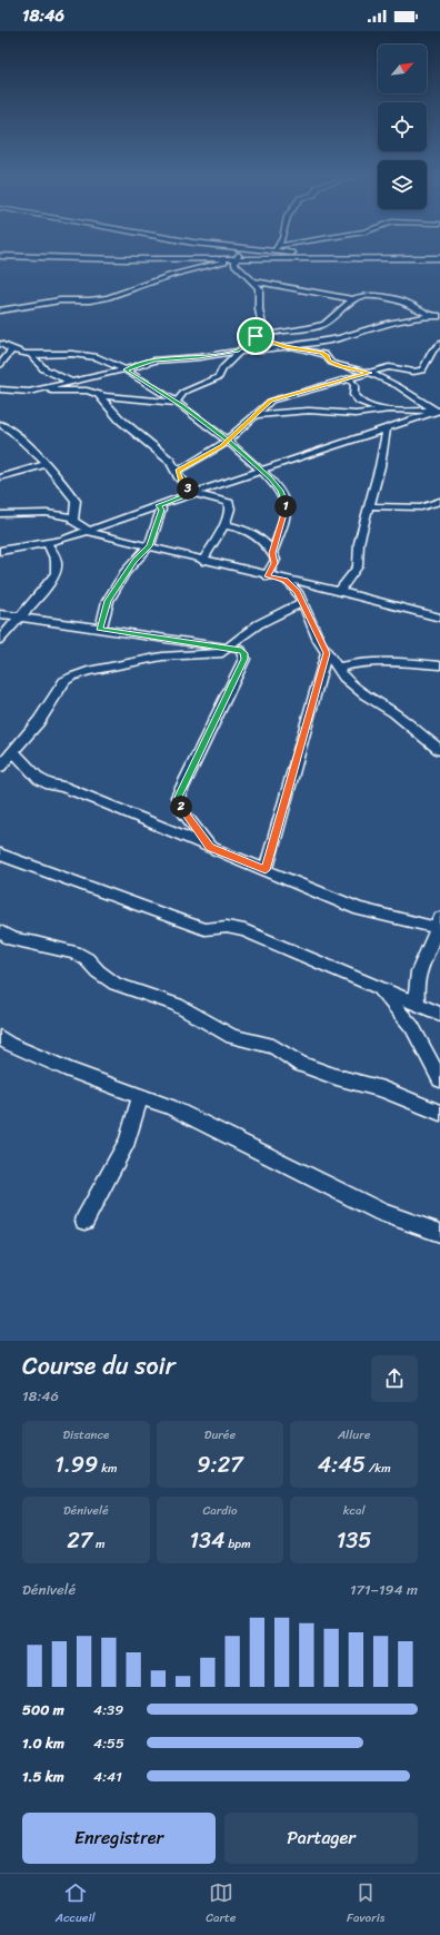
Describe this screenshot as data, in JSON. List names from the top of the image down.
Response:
{
  "north": "top right",
  "page": {
    "status": "18:46",
    "pins": ["3", "1", "2"],
    "heading": ["Course du soir", "18:46"],
    "stats": [
      ["Distance", "1.99 km"],
      ["Durée", "9:27"],
      ["Allure", "4:45 /km"],
      ["Dénivelé", "27 m"],
      ["Cardio", "134 bpm"],
      ["kcal", "135"]
    ],
    "chart": ["Dénivelé", "171–194 m"],
    "list": [
      {
        "name": "500 m",
        "note": "4:39"
      },
      {
        "name": "1.0 km",
        "note": "4:55"
      },
      {
        "name": "1.5 km",
        "note": "4:41"
      }
    ],
    "buttons": ["Enregistrer", "Partager"],
    "tabs": ["Accueil", "Carte", "Favoris"]
  }
}
